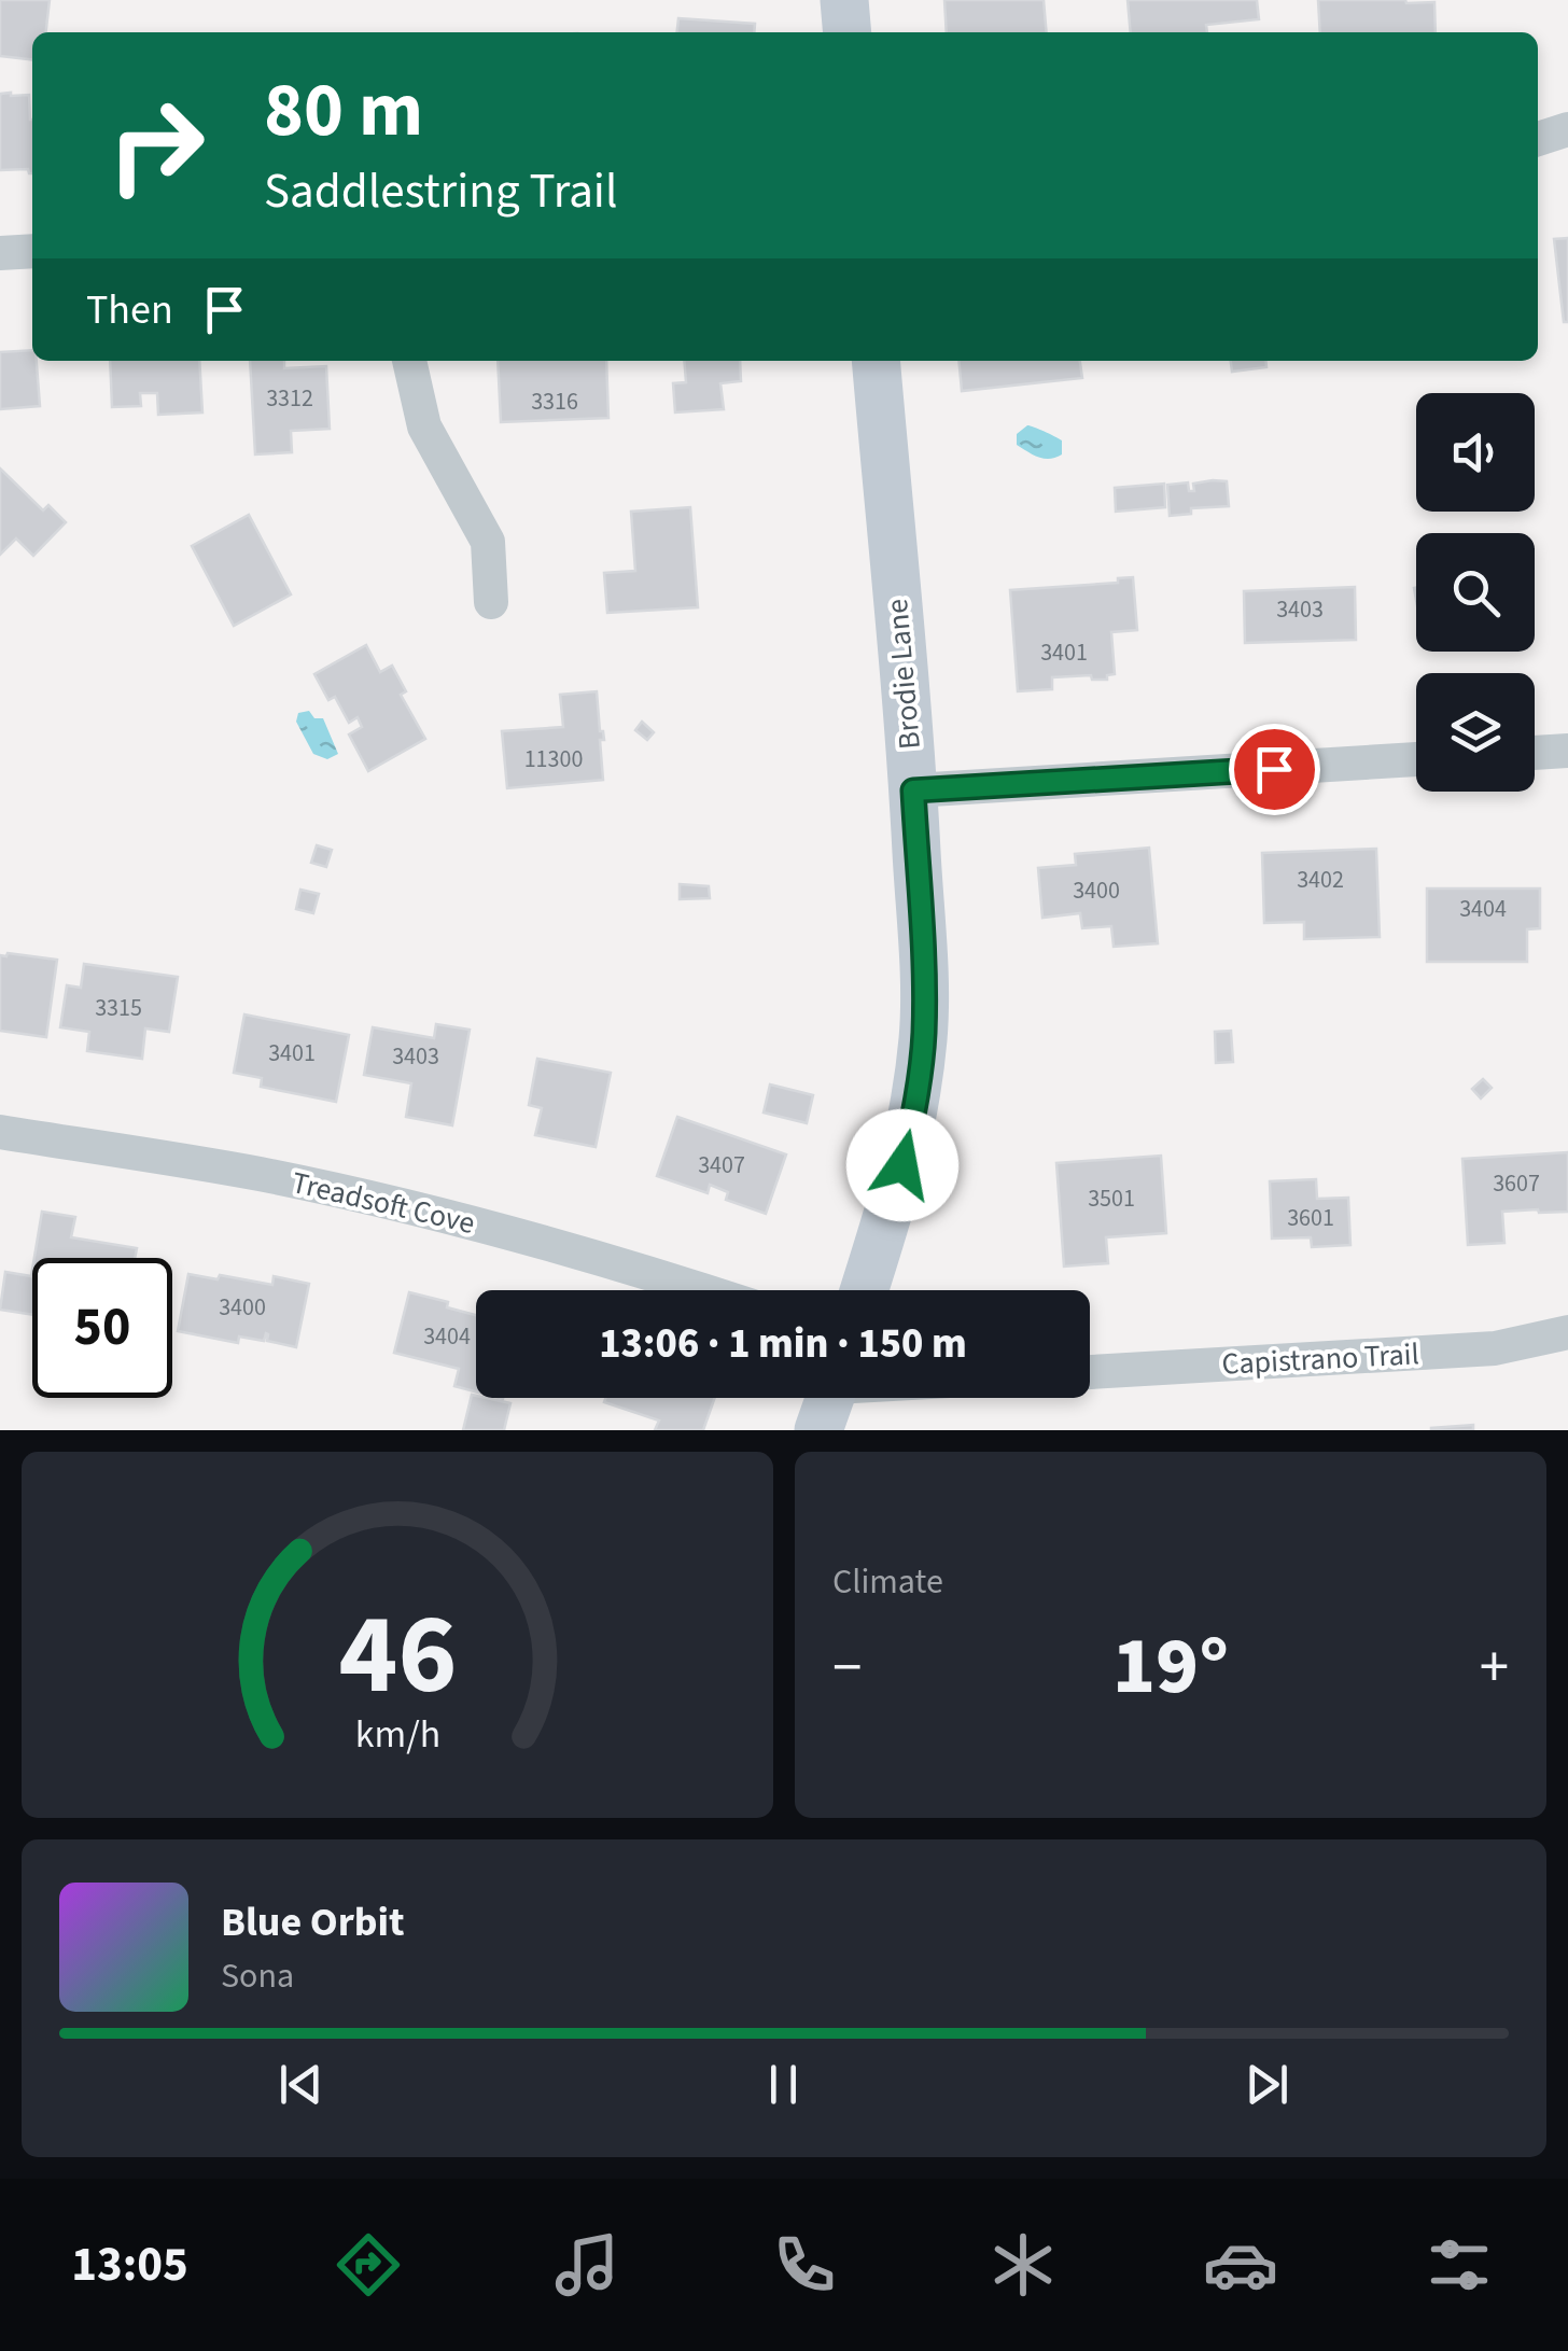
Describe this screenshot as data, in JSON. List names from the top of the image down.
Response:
{
  "streets": {
    "main road": ["Brodie Lane"],
    "street": ["Treadsoft Cove", "Capistrano Trail"]
  },
  "house_numbers": [
    "3312",
    "3316",
    "3403",
    "3401",
    "11300",
    "3402",
    "3400",
    "3404",
    "3315",
    "3401",
    "3403",
    "3407",
    "3607",
    "3501",
    "3601",
    "3400",
    "3404"
  ],
  "page": {
    "turn": ["80 m", "Saddlestring Trail"],
    "then": "Then",
    "limit": "50",
    "trip": "13:06 · 1 min · 150 m",
    "tile": "Climate",
    "heat": ["−", "19°", "+"],
    "song": ["Blue Orbit", "Sona"],
    "tabs": "13:05",
    "gauge": ["46", "km/h"]
  }
}
